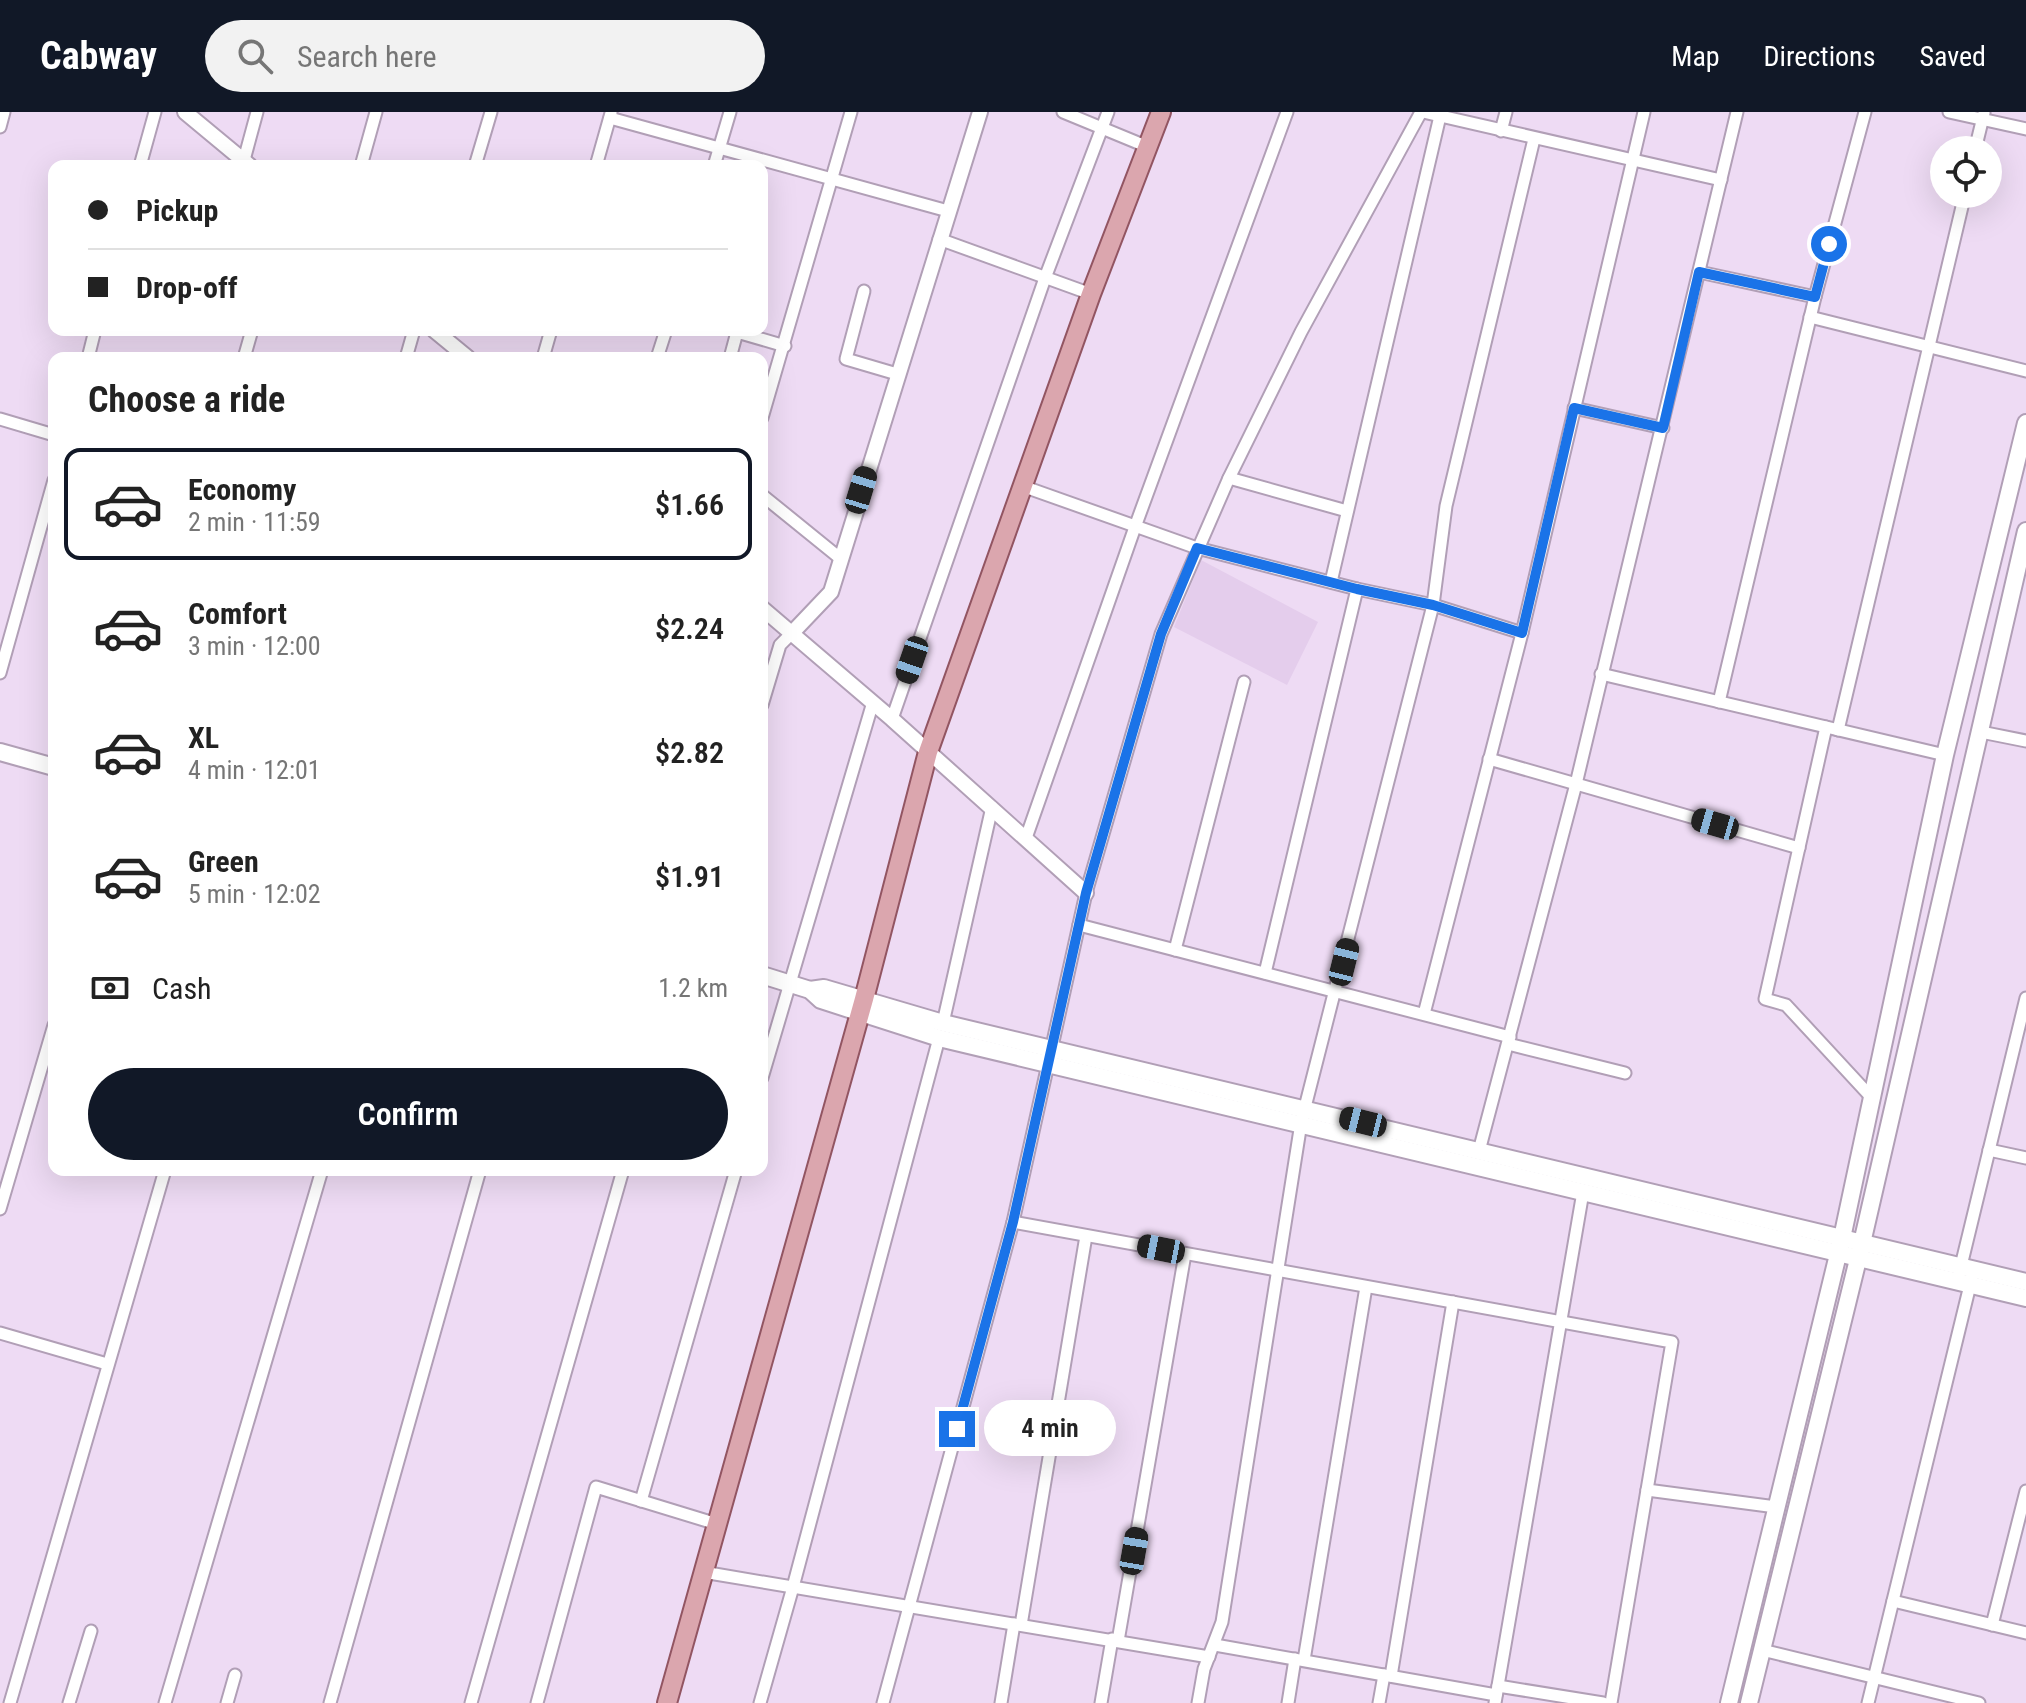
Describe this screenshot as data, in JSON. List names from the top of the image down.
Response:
{
  "page": {
    "header": "Cabway",
    "search": "Search here",
    "nav": ["Map", "Directions", "Saved"],
    "banner": ["Pickup", "Drop-off"],
    "heading": "Choose a ride",
    "list": [
      {
        "name": "Economy",
        "note": "2 min · 11:59",
        "value": "$1.66"
      },
      {
        "name": "Comfort",
        "note": "3 min · 12:00",
        "value": "$2.24"
      },
      {
        "name": "XL",
        "note": "4 min · 12:01",
        "value": "$2.82"
      },
      {
        "name": "Green",
        "note": "5 min · 12:02",
        "value": "$1.91"
      }
    ],
    "pay": ["Cash", "1.2 km"],
    "buttons": "Confirm",
    "bubble": "4 min"
  }
}
